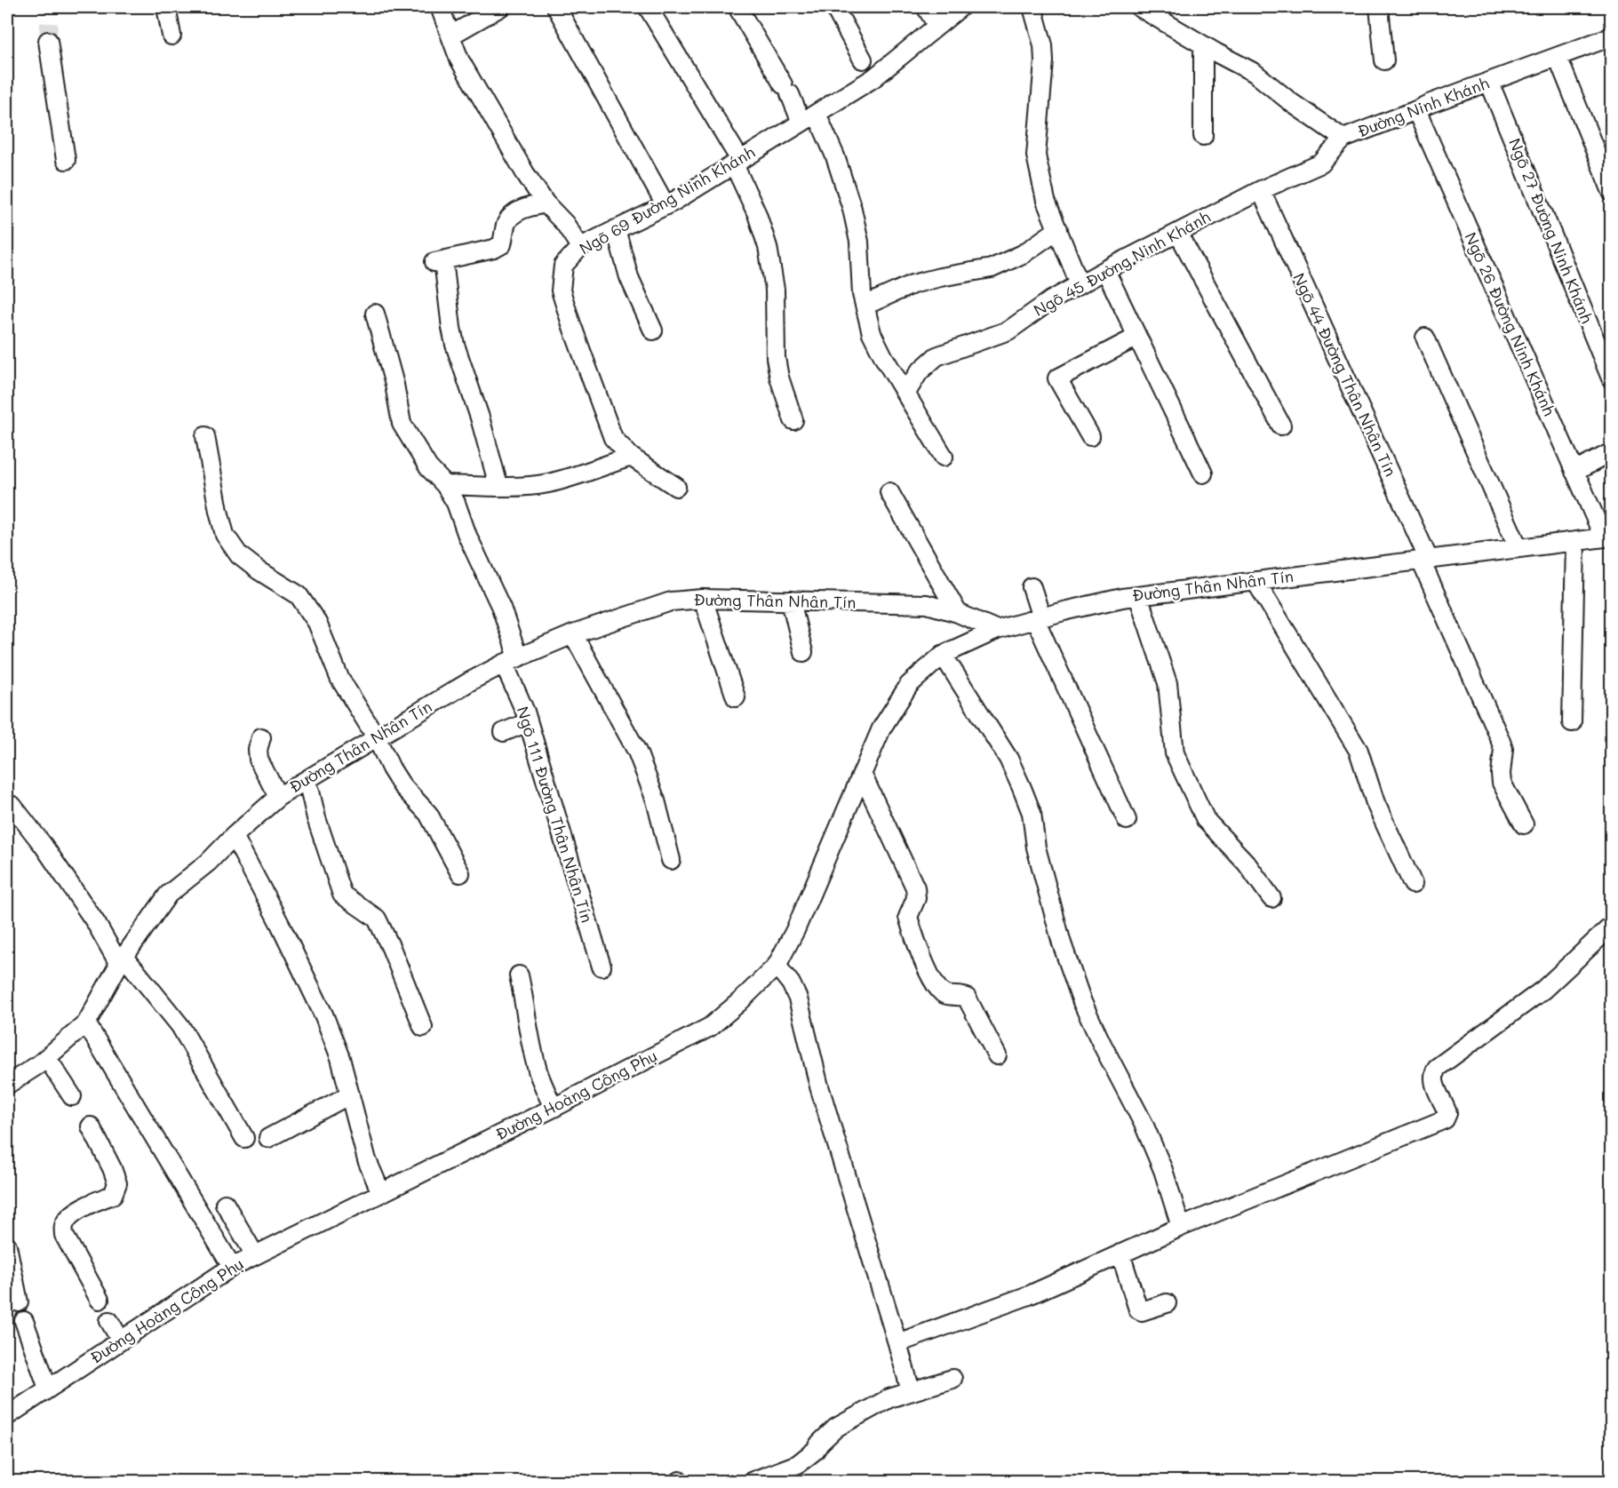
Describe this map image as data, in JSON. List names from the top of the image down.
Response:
{
  "streets": {
    "street": [
      "Đường Ninh Khánh",
      "Ngõ 69 Đường Ninh Khánh",
      "Ngõ 27 Đường Ninh Khánh",
      "Ngõ 45 Đường Ninh Khánh",
      "Ngõ 26 Đường Ninh Khánh",
      "Ngõ 44 Đường Thân Nhân Tín",
      "Đường Thân Nhân Tín",
      "Ngõ 111 Đường Thân Nhân Tín",
      "Đường Hoàng Công Phụ"
    ]
  },
  "crossings": [
    ["Đường Ninh Khánh", "Ngõ 27 Đường Ninh Khánh"],
    ["Đường Ninh Khánh", "Ngõ 45 Đường Ninh Khánh"],
    ["Đường Ninh Khánh", "Ngõ 26 Đường Ninh Khánh"],
    ["Ngõ 45 Đường Ninh Khánh", "Ngõ 44 Đường Thân Nhân Tín"],
    ["Ngõ 26 Đường Ninh Khánh", "Đường Thân Nhân Tín"],
    ["Ngõ 44 Đường Thân Nhân Tín", "Đường Thân Nhân Tín"],
    ["Đường Thân Nhân Tín", "Ngõ 111 Đường Thân Nhân Tín"],
    ["Đường Thân Nhân Tín", "Đường Hoàng Công Phụ"]
  ]
}
